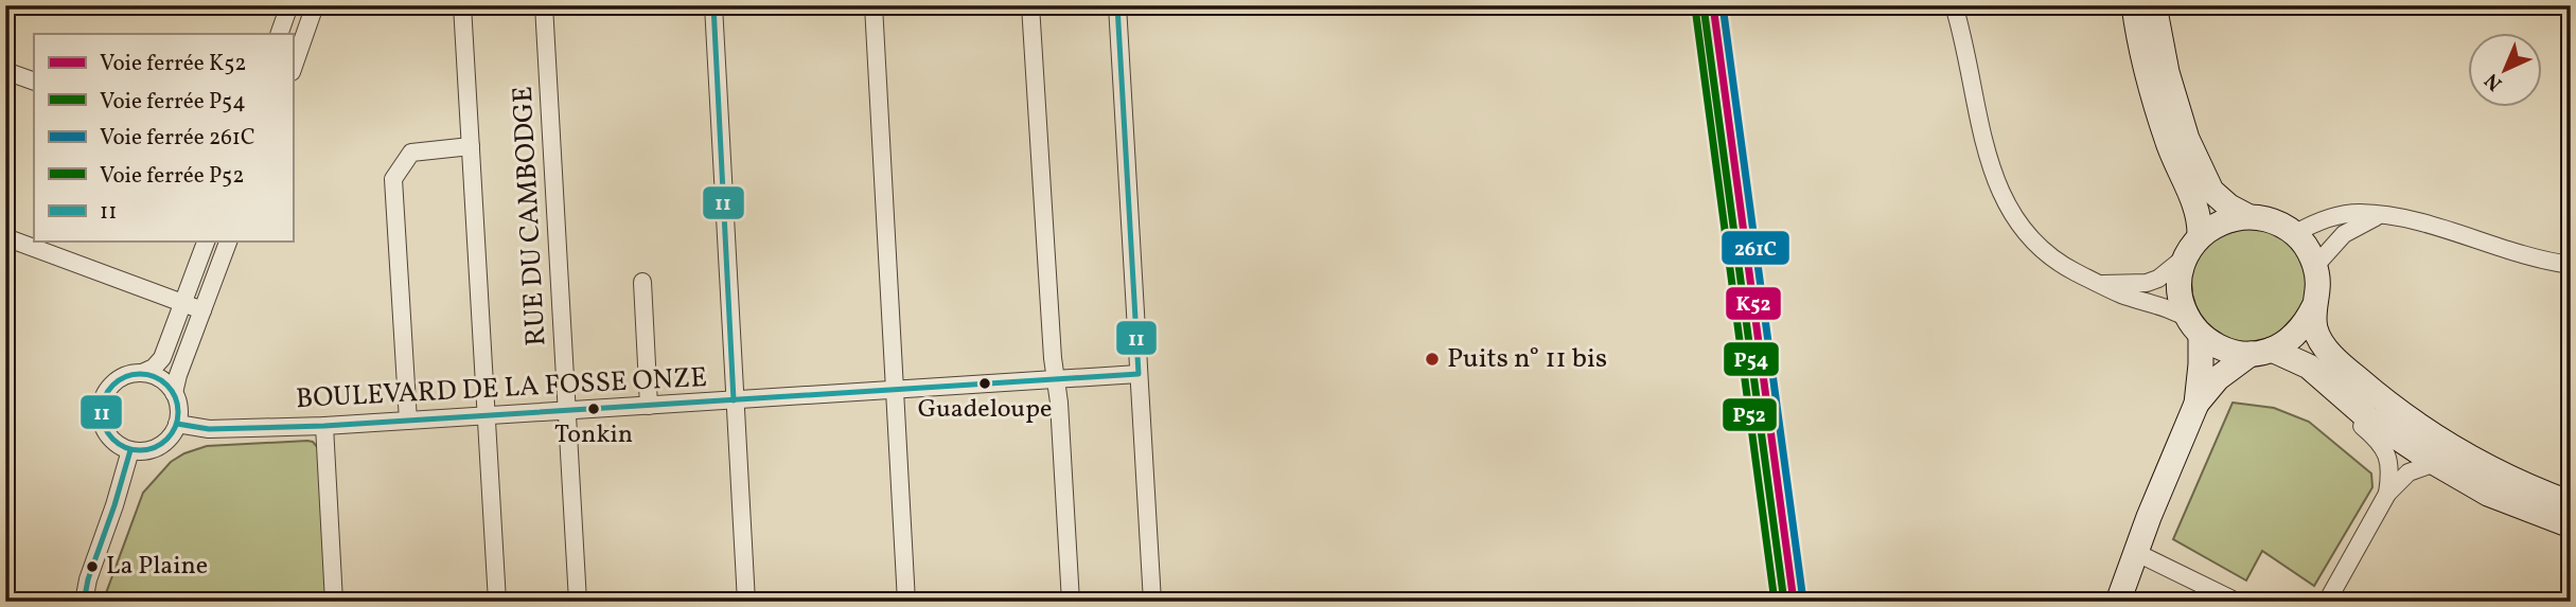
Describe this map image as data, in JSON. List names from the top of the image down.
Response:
{
  "streets": {
    "street": ["RUE DU CAMBODGE", "BOULEVARD DE LA FOSSE ONZE"]
  },
  "crossings": [
    ["RUE DU CAMBODGE", "BOULEVARD DE LA FOSSE ONZE"]
  ],
  "places": [
    "Puits n° 11 bis",
    "Guadeloupe",
    "Tonkin",
    "La Plaine"
  ],
  "lines": [
    "rail line K52",
    "rail line 261C",
    "transit line 11",
    "rail line P54",
    "rail line P52"
  ],
  "legend": [
    "Voie ferrée K52",
    "Voie ferrée P54",
    "Voie ferrée 261C",
    "Voie ferrée P52",
    "11"
  ],
  "north": "bottom left"
}
